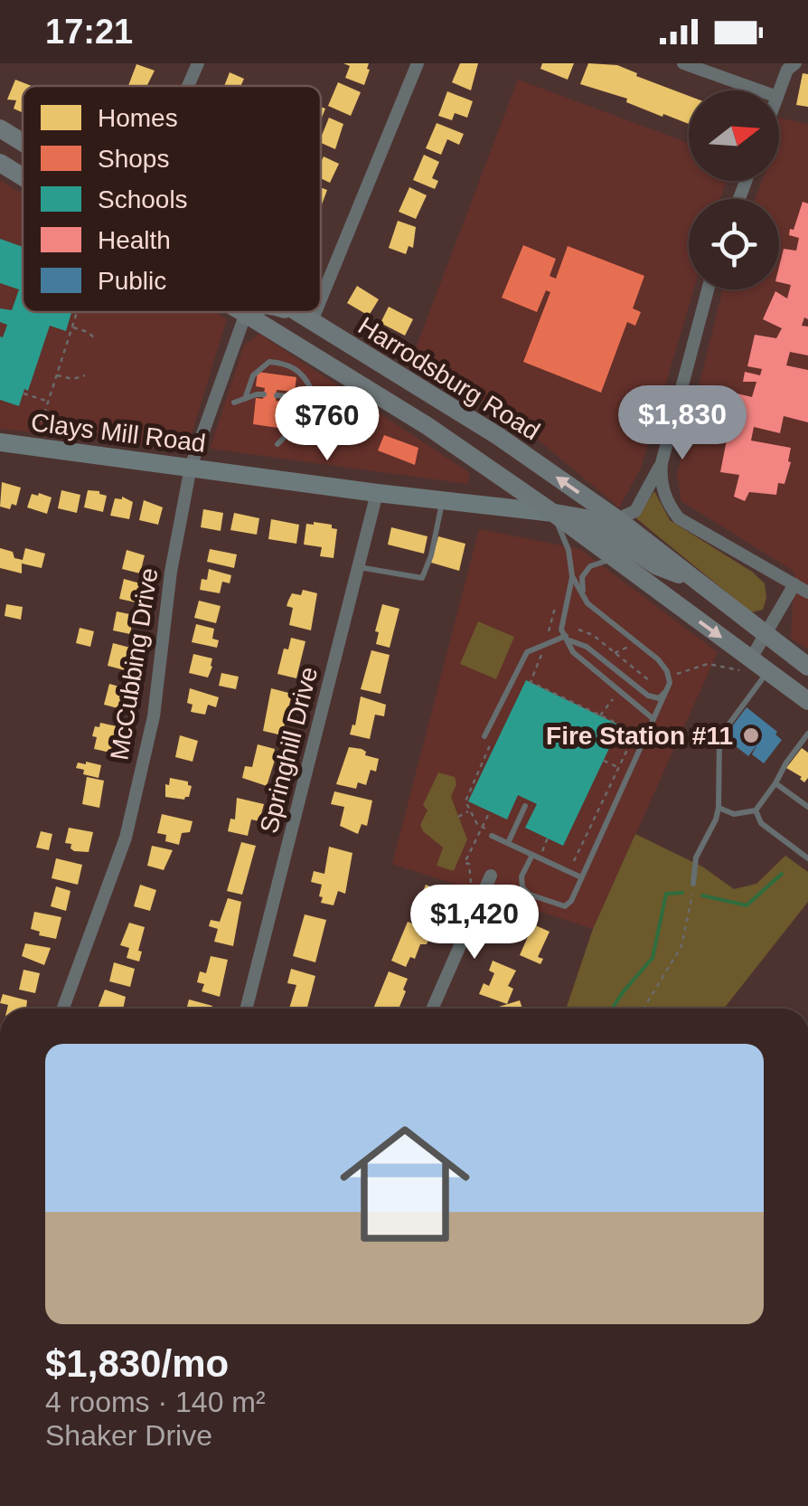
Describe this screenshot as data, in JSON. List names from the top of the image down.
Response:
{
  "streets": {
    "main road": ["Harrodsburg Road", "Clays Mill Road"],
    "street": ["McCubbing Drive", "Springhill Drive"]
  },
  "crossings": [
    ["Harrodsburg Road", "Clays Mill Road"],
    ["Harrodsburg Road", "McCubbing Drive"],
    ["Clays Mill Road", "McCubbing Drive"],
    ["Clays Mill Road", "Springhill Drive"]
  ],
  "places": ["Fire Station #11"],
  "legend": [
    "Homes",
    "Shops",
    "Schools",
    "Health",
    "Public"
  ],
  "north": "right",
  "page": {
    "status": "17:21",
    "price": ["$1,830", "$760", "$1,420"],
    "list": [
      {
        "name": "$1,830/mo",
        "note": "4 rooms · 140 m² · Shaker Drive"
      }
    ]
  }
}
